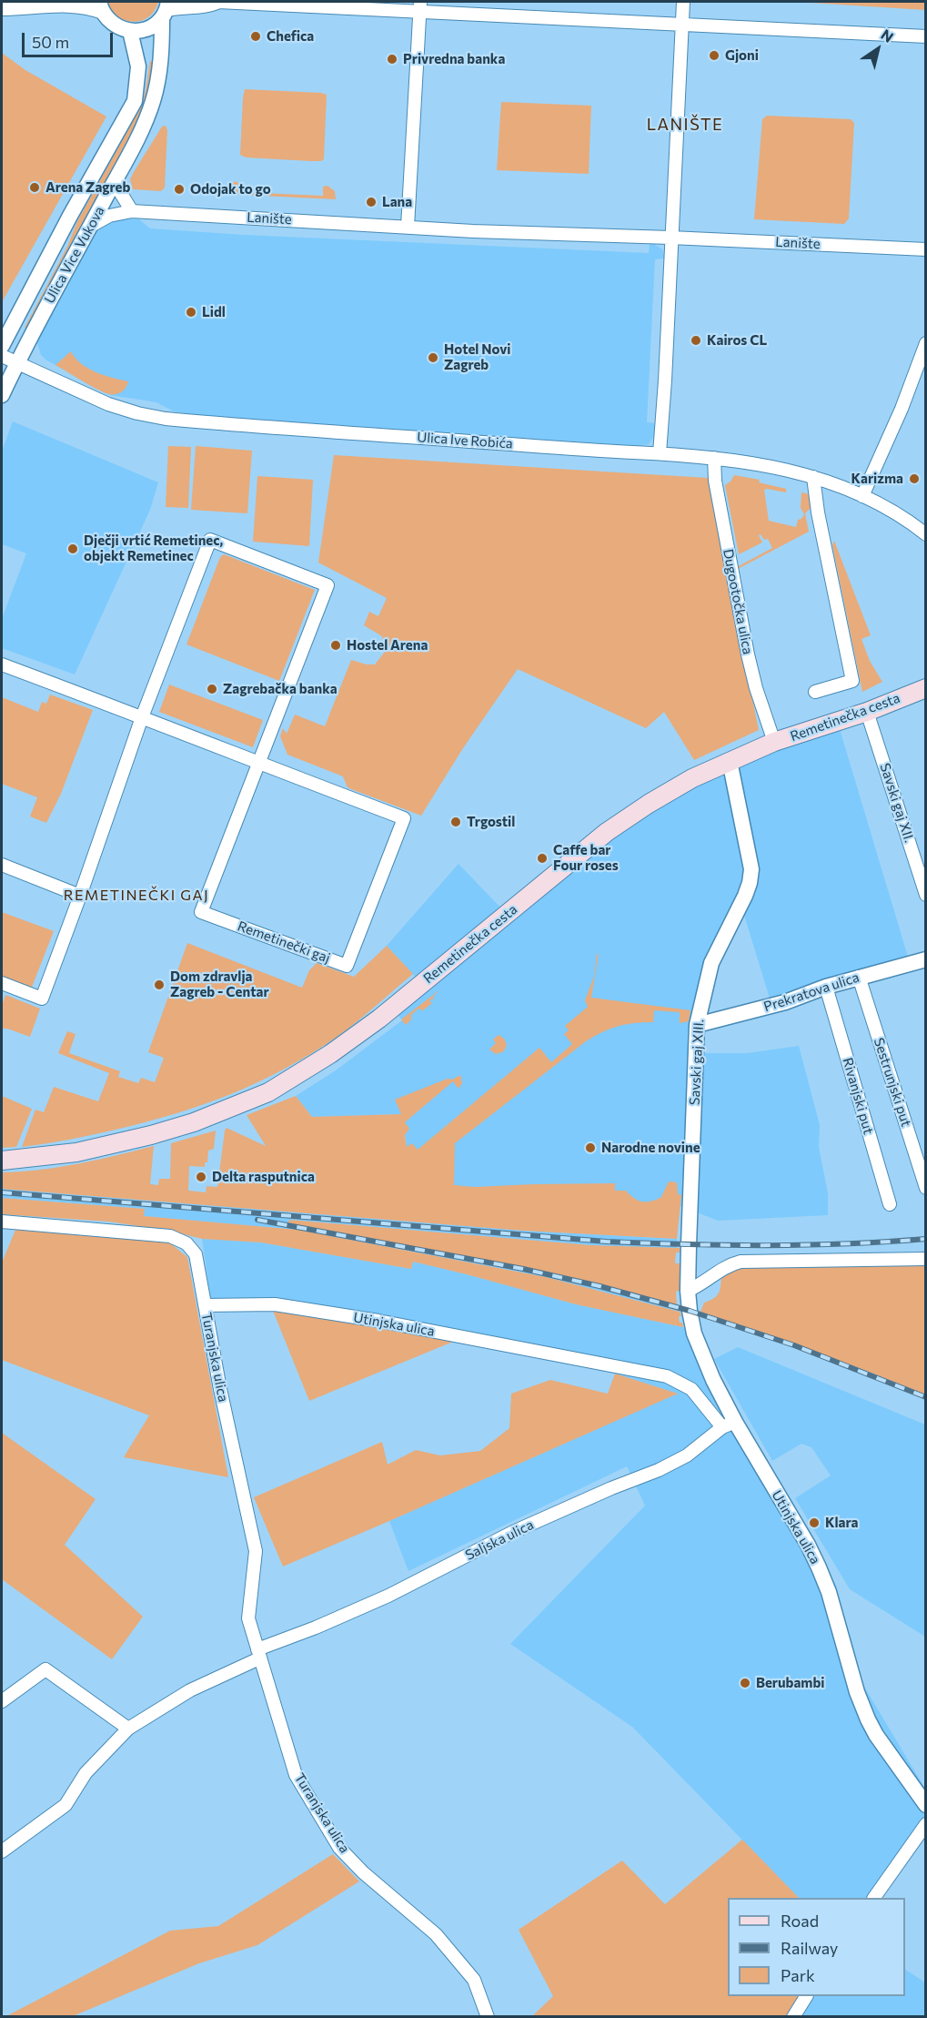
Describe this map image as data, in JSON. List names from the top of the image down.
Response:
{
  "streets": {
    "main road": ["Remetinečka cesta"],
    "street": [
      "Lanište",
      "Ulica Vice Vukova",
      "Ulica Ive Robića",
      "Dugootočka ulica",
      "Savski gaj XII.",
      "Remetinečki gaj",
      "Prekratova ulica",
      "Savski gaj XIII.",
      "Sestrunjski put",
      "Rivanjski put",
      "Utinjska ulica",
      "Turanjska ulica",
      "Saljska ulica"
    ]
  },
  "crossings": [
    ["Lanište", "Ulica Vice Vukova"],
    ["Ulica Vice Vukova", "Ulica Ive Robića"],
    ["Ulica Ive Robića", "Dugootočka ulica"],
    ["Dugootočka ulica", "Remetinečka cesta"],
    ["Remetinečka cesta", "Savski gaj XII."],
    ["Remetinečka cesta", "Savski gaj XIII."],
    ["Prekratova ulica", "Savski gaj XIII."],
    ["Prekratova ulica", "Sestrunjski put"],
    ["Prekratova ulica", "Rivanjski put"],
    ["Savski gaj XIII.", "Utinjska ulica"],
    ["Utinjska ulica", "Turanjska ulica"],
    ["Utinjska ulica", "Saljska ulica"],
    ["Turanjska ulica", "Saljska ulica"]
  ],
  "districts": ["LANIŠTE", "REMETINEČKI GAJ"],
  "places": [
    "Chefica",
    "Gjoni",
    "Privredna banka",
    "Arena Zagreb",
    "Odojak to go",
    "Lana",
    "Lidl",
    "Kairos CL",
    "Hotel Novi Zagreb",
    "Karizma",
    "Dječji vrtić Remetinec, objekt Remetinec",
    "Hostel Arena",
    "Zagrebačka banka",
    "Trgostil",
    "Caffe bar Four roses",
    "Dom zdravlja Zagreb - Centar",
    "Narodne novine",
    "Delta rasputnica",
    "Klara",
    "Berubambi"
  ],
  "legend": ["Road", "Railway", "Park"],
  "scale_bar": "50 m",
  "north": "top right"
}
